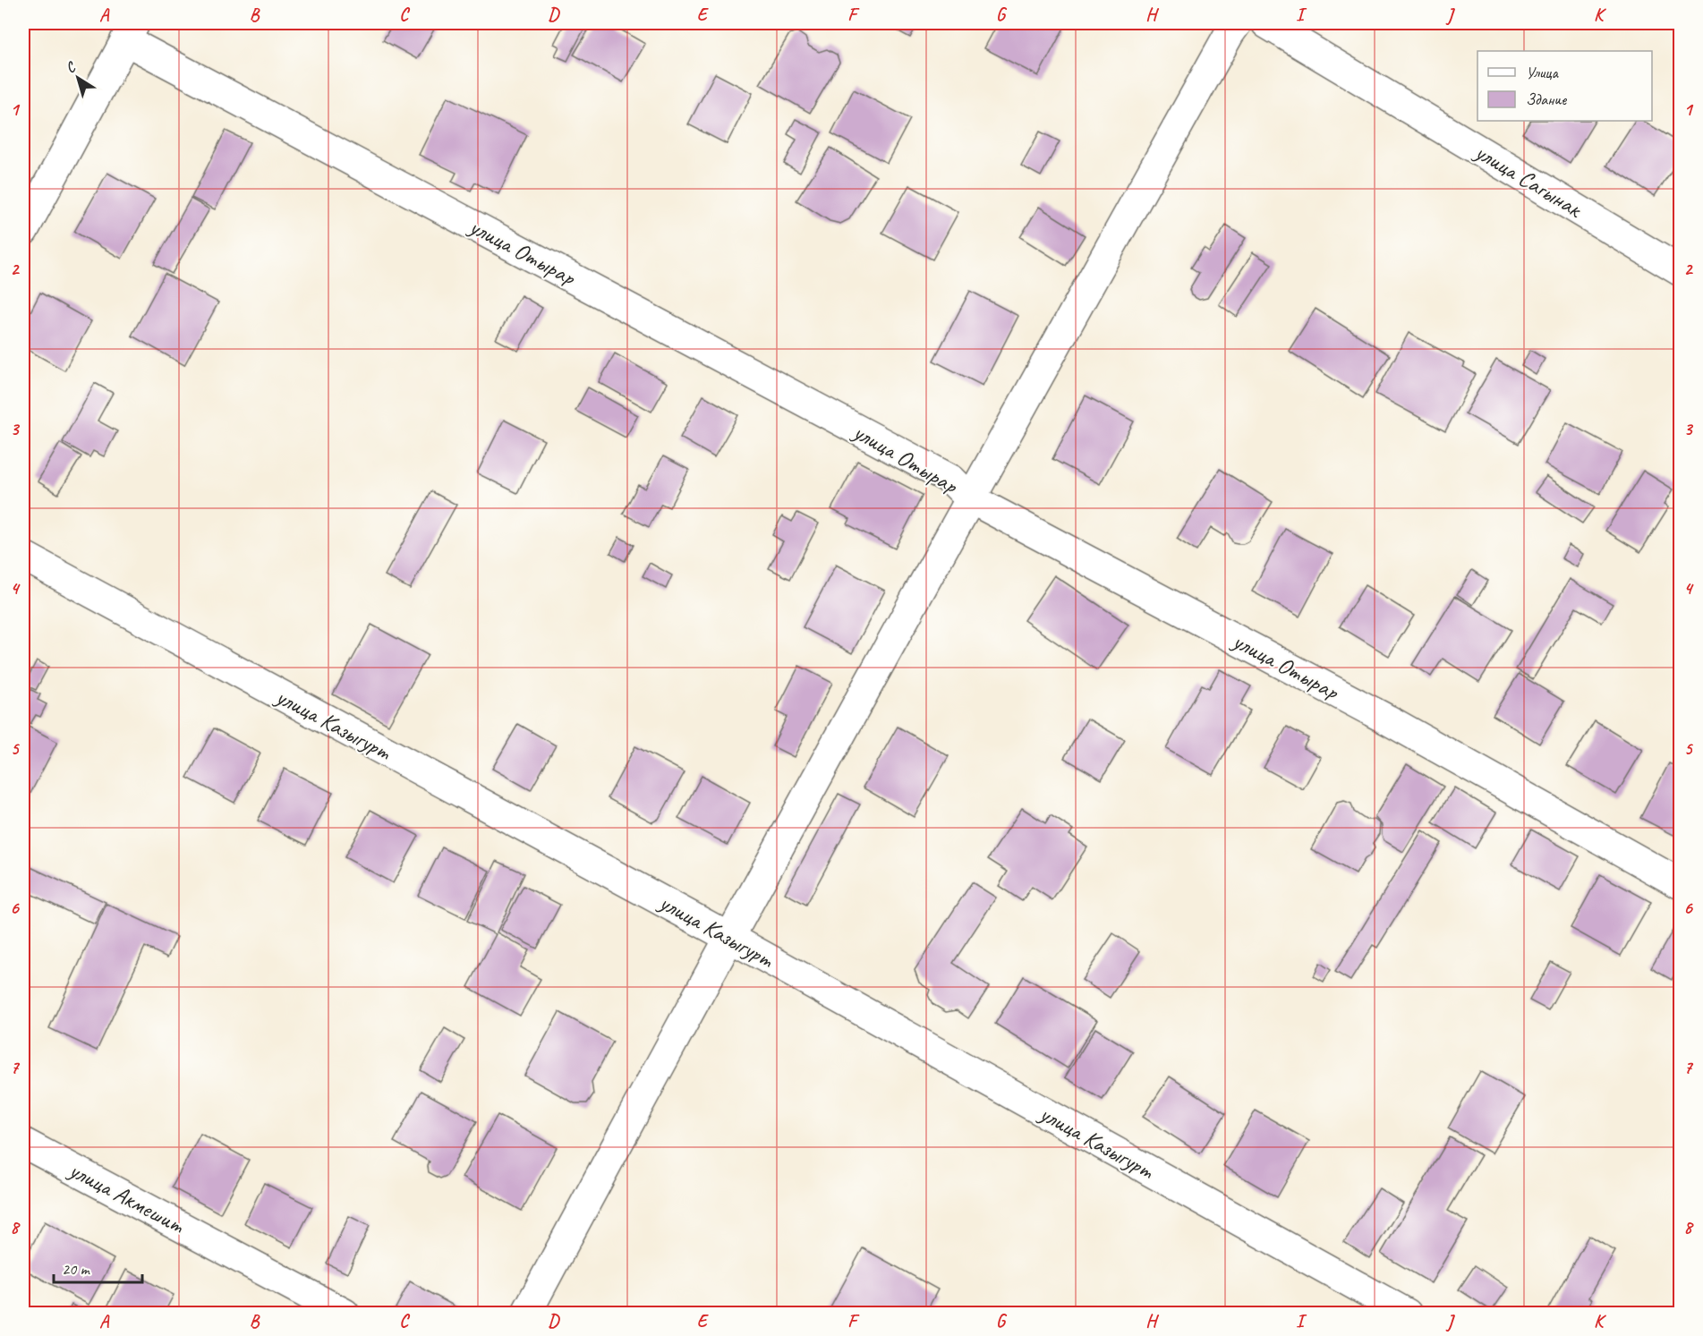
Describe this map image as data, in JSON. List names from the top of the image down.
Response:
{
  "streets": {
    "street": [
      "улица Сагынак",
      "улица Отырар",
      "улица Казыгурт",
      "улица Акмешит"
    ]
  },
  "legend": ["Улица", "Здание"],
  "scale_bar": "20 m",
  "north": "top left",
  "grid": {
    "columns": [
      "A",
      "B",
      "C",
      "D",
      "E",
      "F",
      "G",
      "H",
      "I",
      "J",
      "K"
    ],
    "rows": [
      "1",
      "2",
      "3",
      "4",
      "5",
      "6",
      "7",
      "8"
    ]
  }
}
